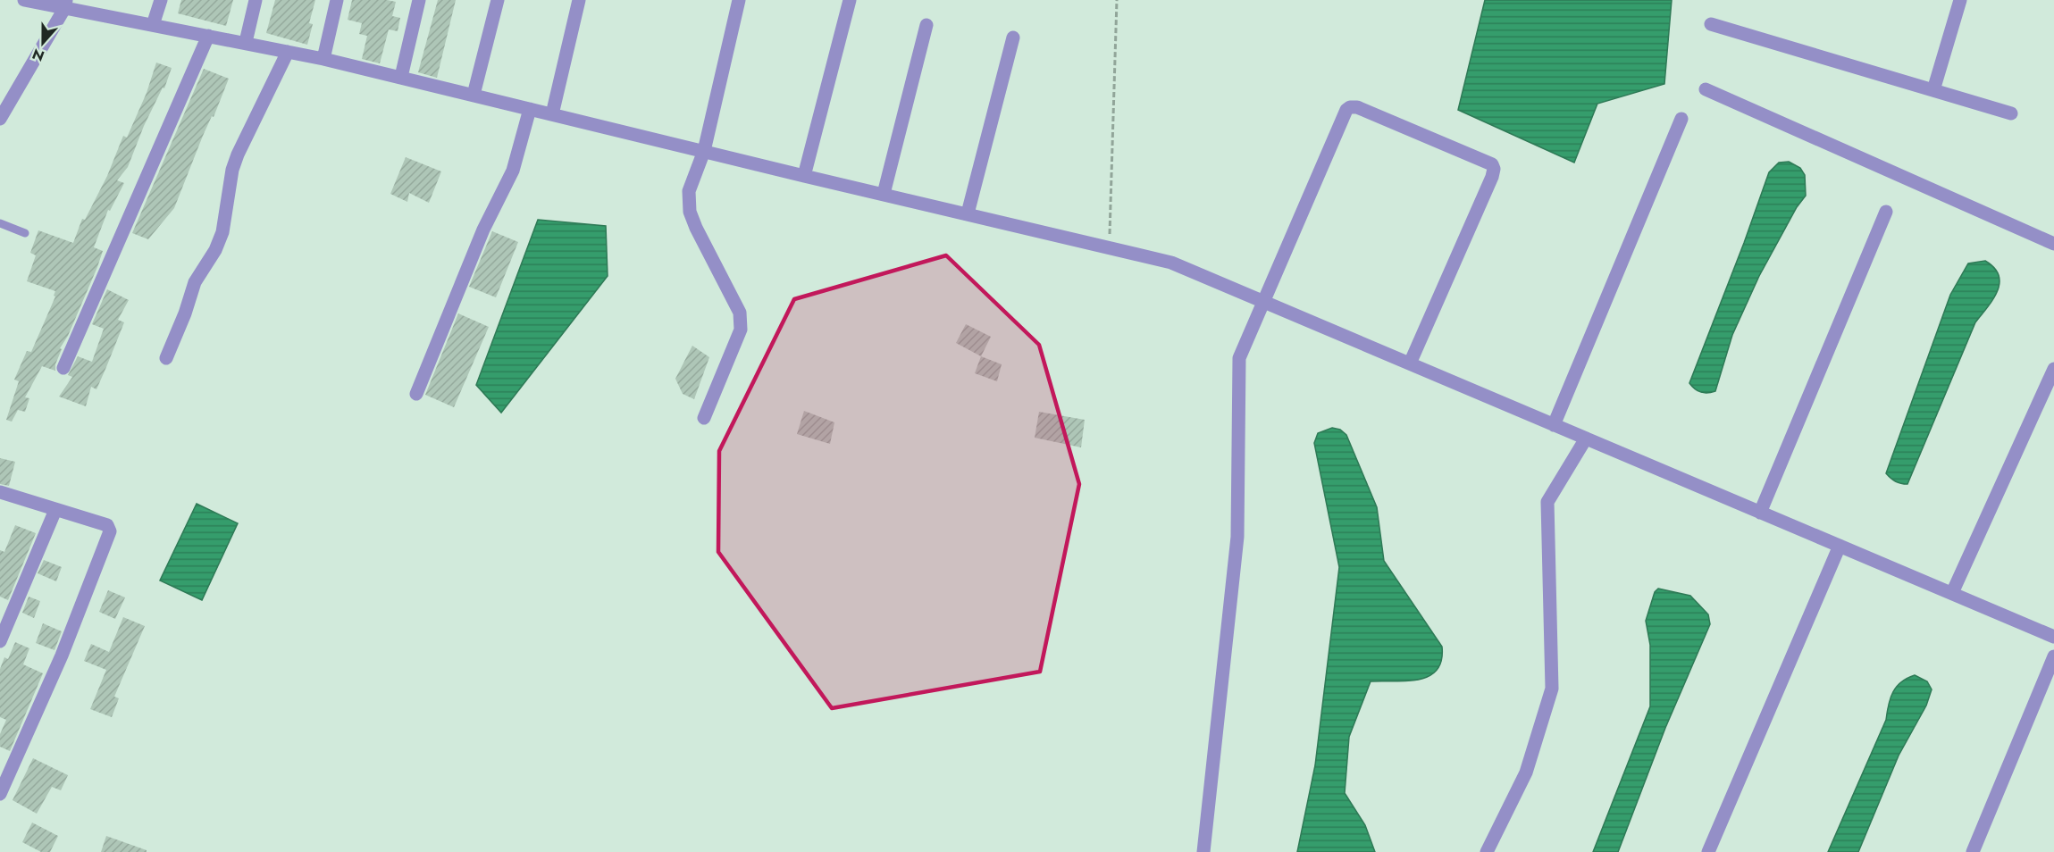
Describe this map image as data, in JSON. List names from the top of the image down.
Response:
{
  "north": "bottom"
}
